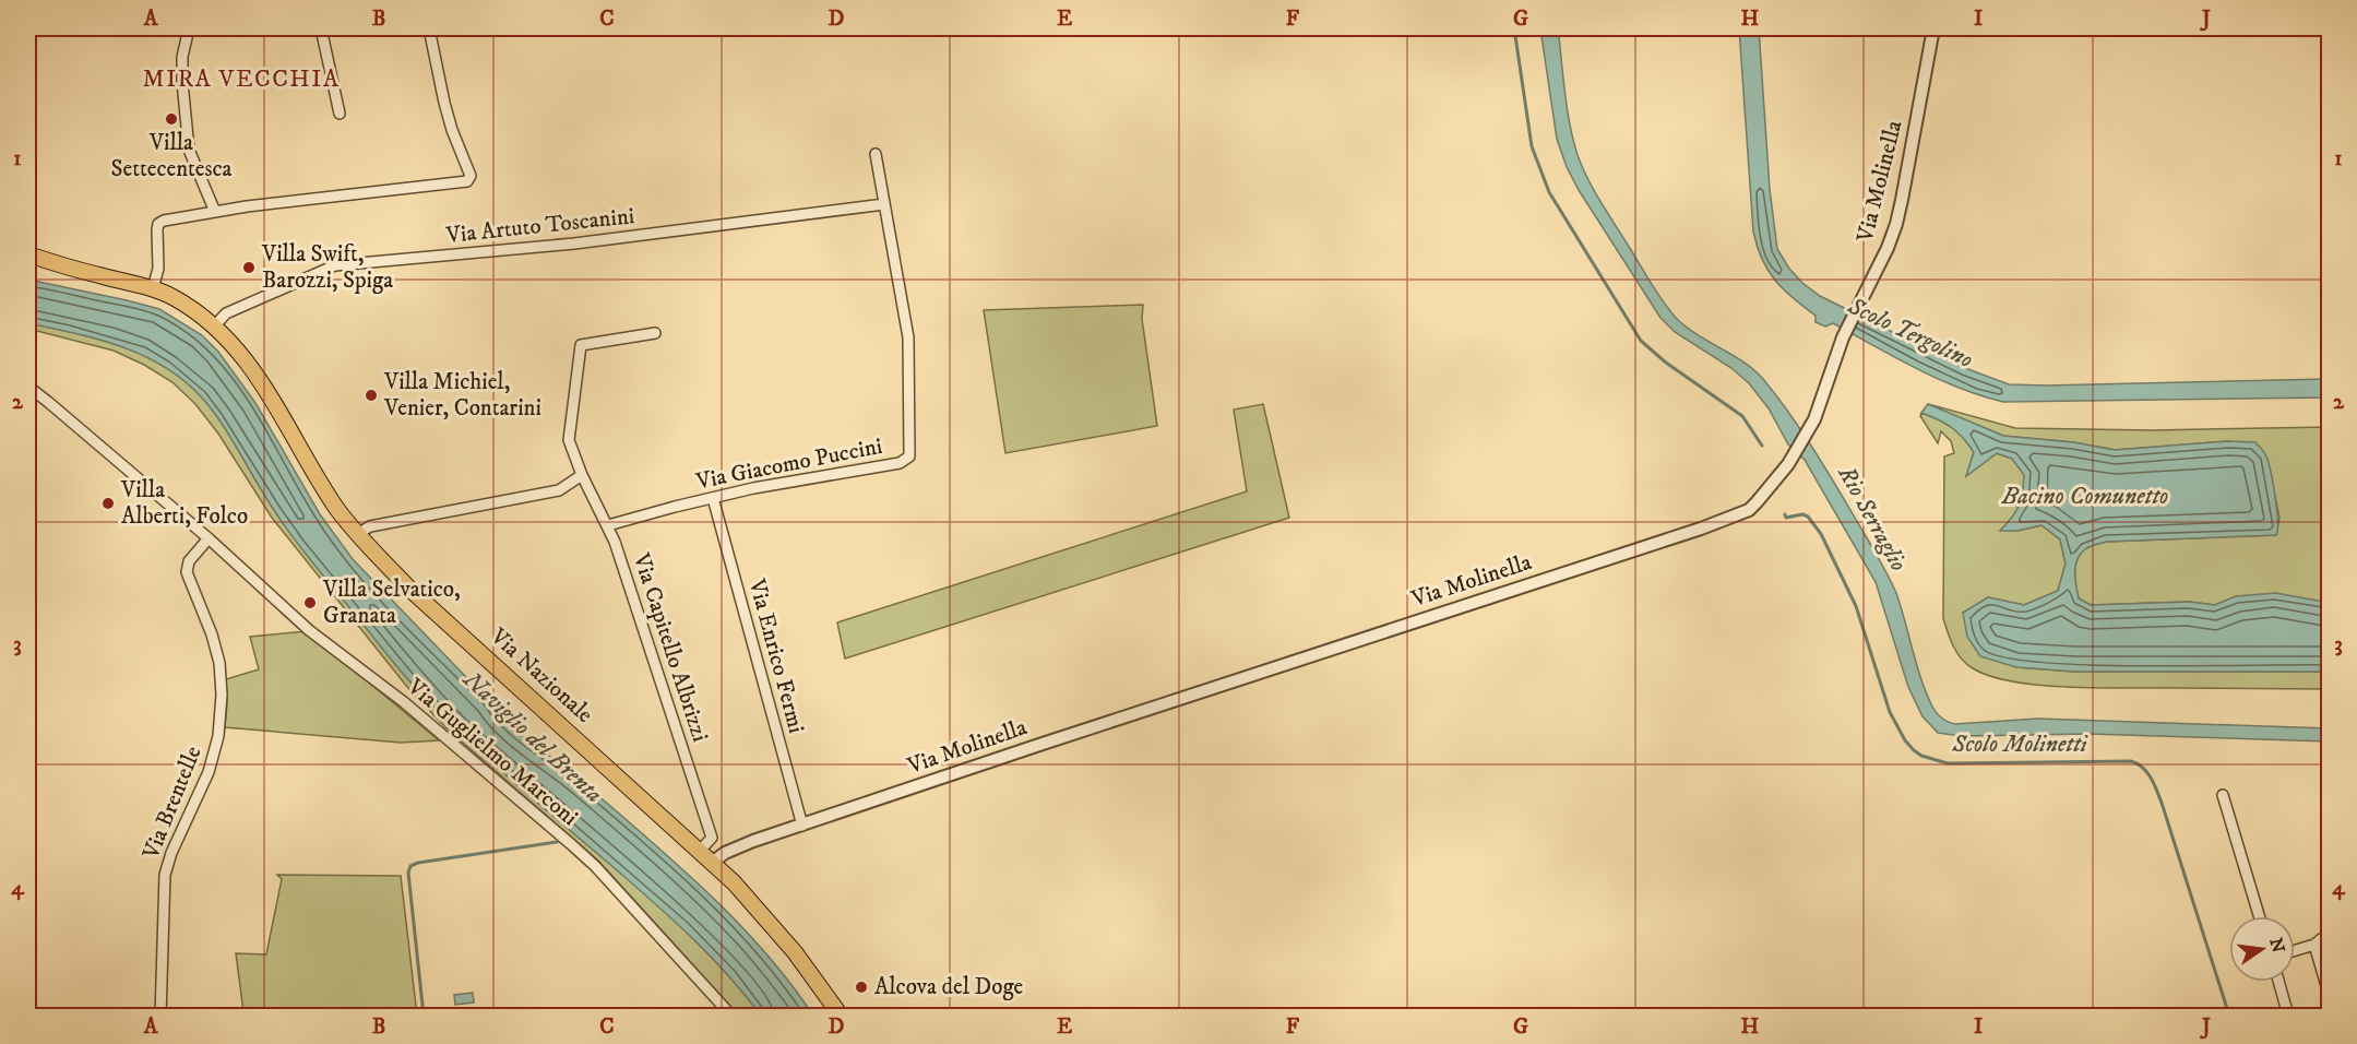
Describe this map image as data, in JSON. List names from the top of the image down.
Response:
{
  "streets": {
    "main road": ["Via Nazionale"],
    "street": [
      "Via Molinella",
      "Via Artuto Toscanini",
      "Via Giacomo Puccini",
      "Via Capitello Albrizzi",
      "Via Enrico Fermi",
      "Via Guglielmo Marconi",
      "Via Brentelle"
    ]
  },
  "crossings": [
    ["Via Molinella", "Via Capitello Albrizzi"],
    ["Via Molinella", "Via Enrico Fermi"],
    ["Via Molinella", "Via Nazionale"],
    ["Via Artuto Toscanini", "Via Giacomo Puccini"],
    ["Via Artuto Toscanini", "Via Nazionale"],
    ["Via Giacomo Puccini", "Via Capitello Albrizzi"],
    ["Via Giacomo Puccini", "Via Enrico Fermi"],
    ["Via Guglielmo Marconi", "Via Brentelle"]
  ],
  "districts": ["MIRA VECCHIA"],
  "water": [
    "Scolo Tergolino",
    "Bacino Comunetto",
    "Rio Serraglio",
    "Naviglio del Brenta",
    "Scolo Molinetti"
  ],
  "places": [
    "Villa Settecentesca",
    "Villa Swift, Barozzi, Spiga",
    "Villa Michiel, Venier, Contarini",
    "Villa Alberti, Folco",
    "Villa Selvatico, Granata",
    "Alcova del Doge"
  ],
  "north": "right",
  "grid": {
    "columns": [
      "A",
      "B",
      "C",
      "D",
      "E",
      "F",
      "G",
      "H",
      "I",
      "J"
    ],
    "rows": [
      "1",
      "2",
      "3",
      "4"
    ]
  }
}
